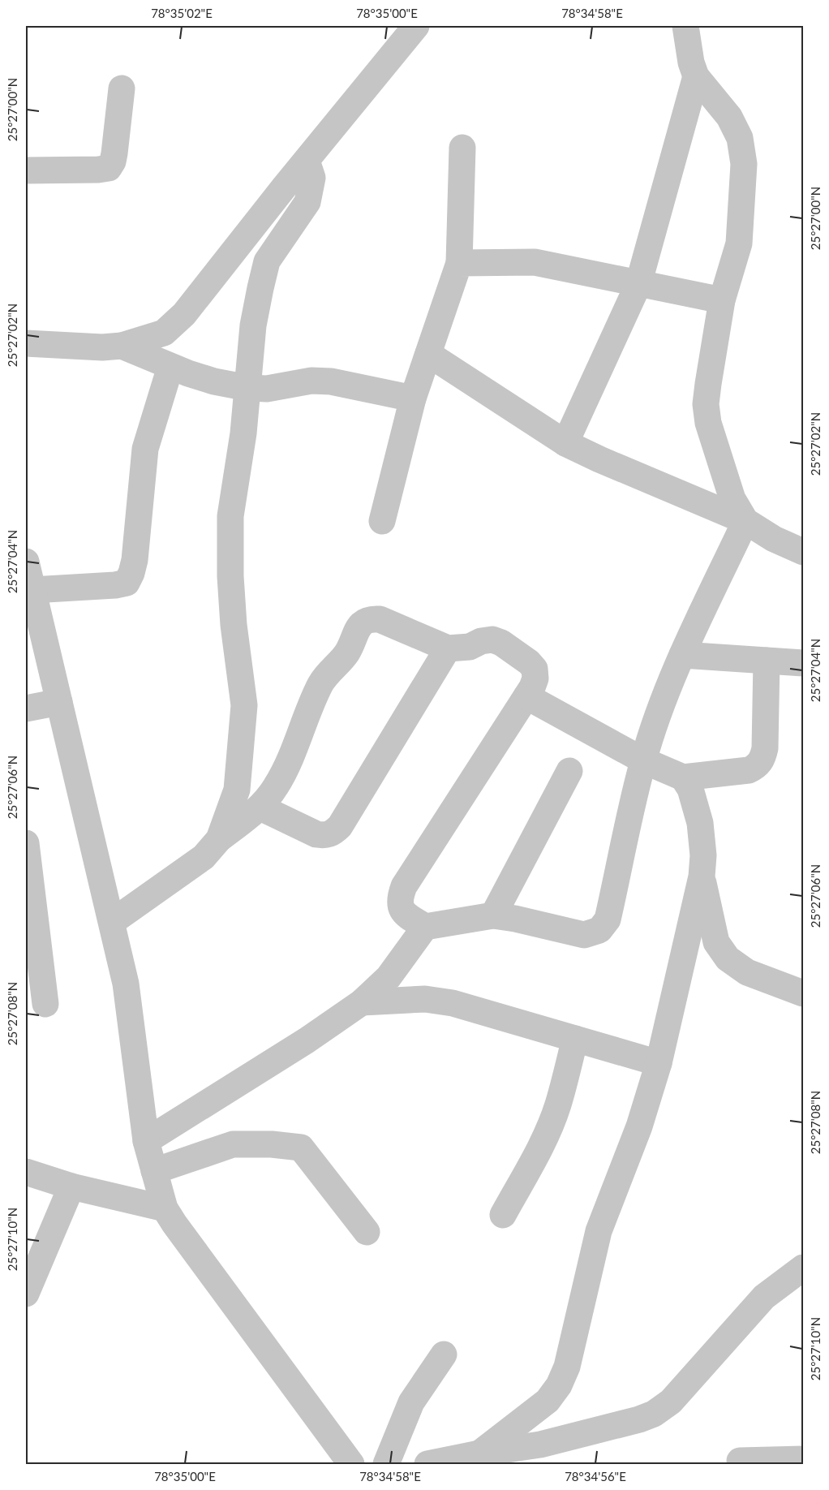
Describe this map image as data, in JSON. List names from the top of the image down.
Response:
{
  "coordinates": [
    "78°35'02\"E",
    "78°35'00\"E",
    "78°34'58\"E",
    "25°27'00\"N",
    "25°27'02\"N",
    "25°27'04\"N",
    "25°27'06\"N",
    "25°27'08\"N",
    "25°27'10\"N",
    "78°34'56\"E"
  ]
}
